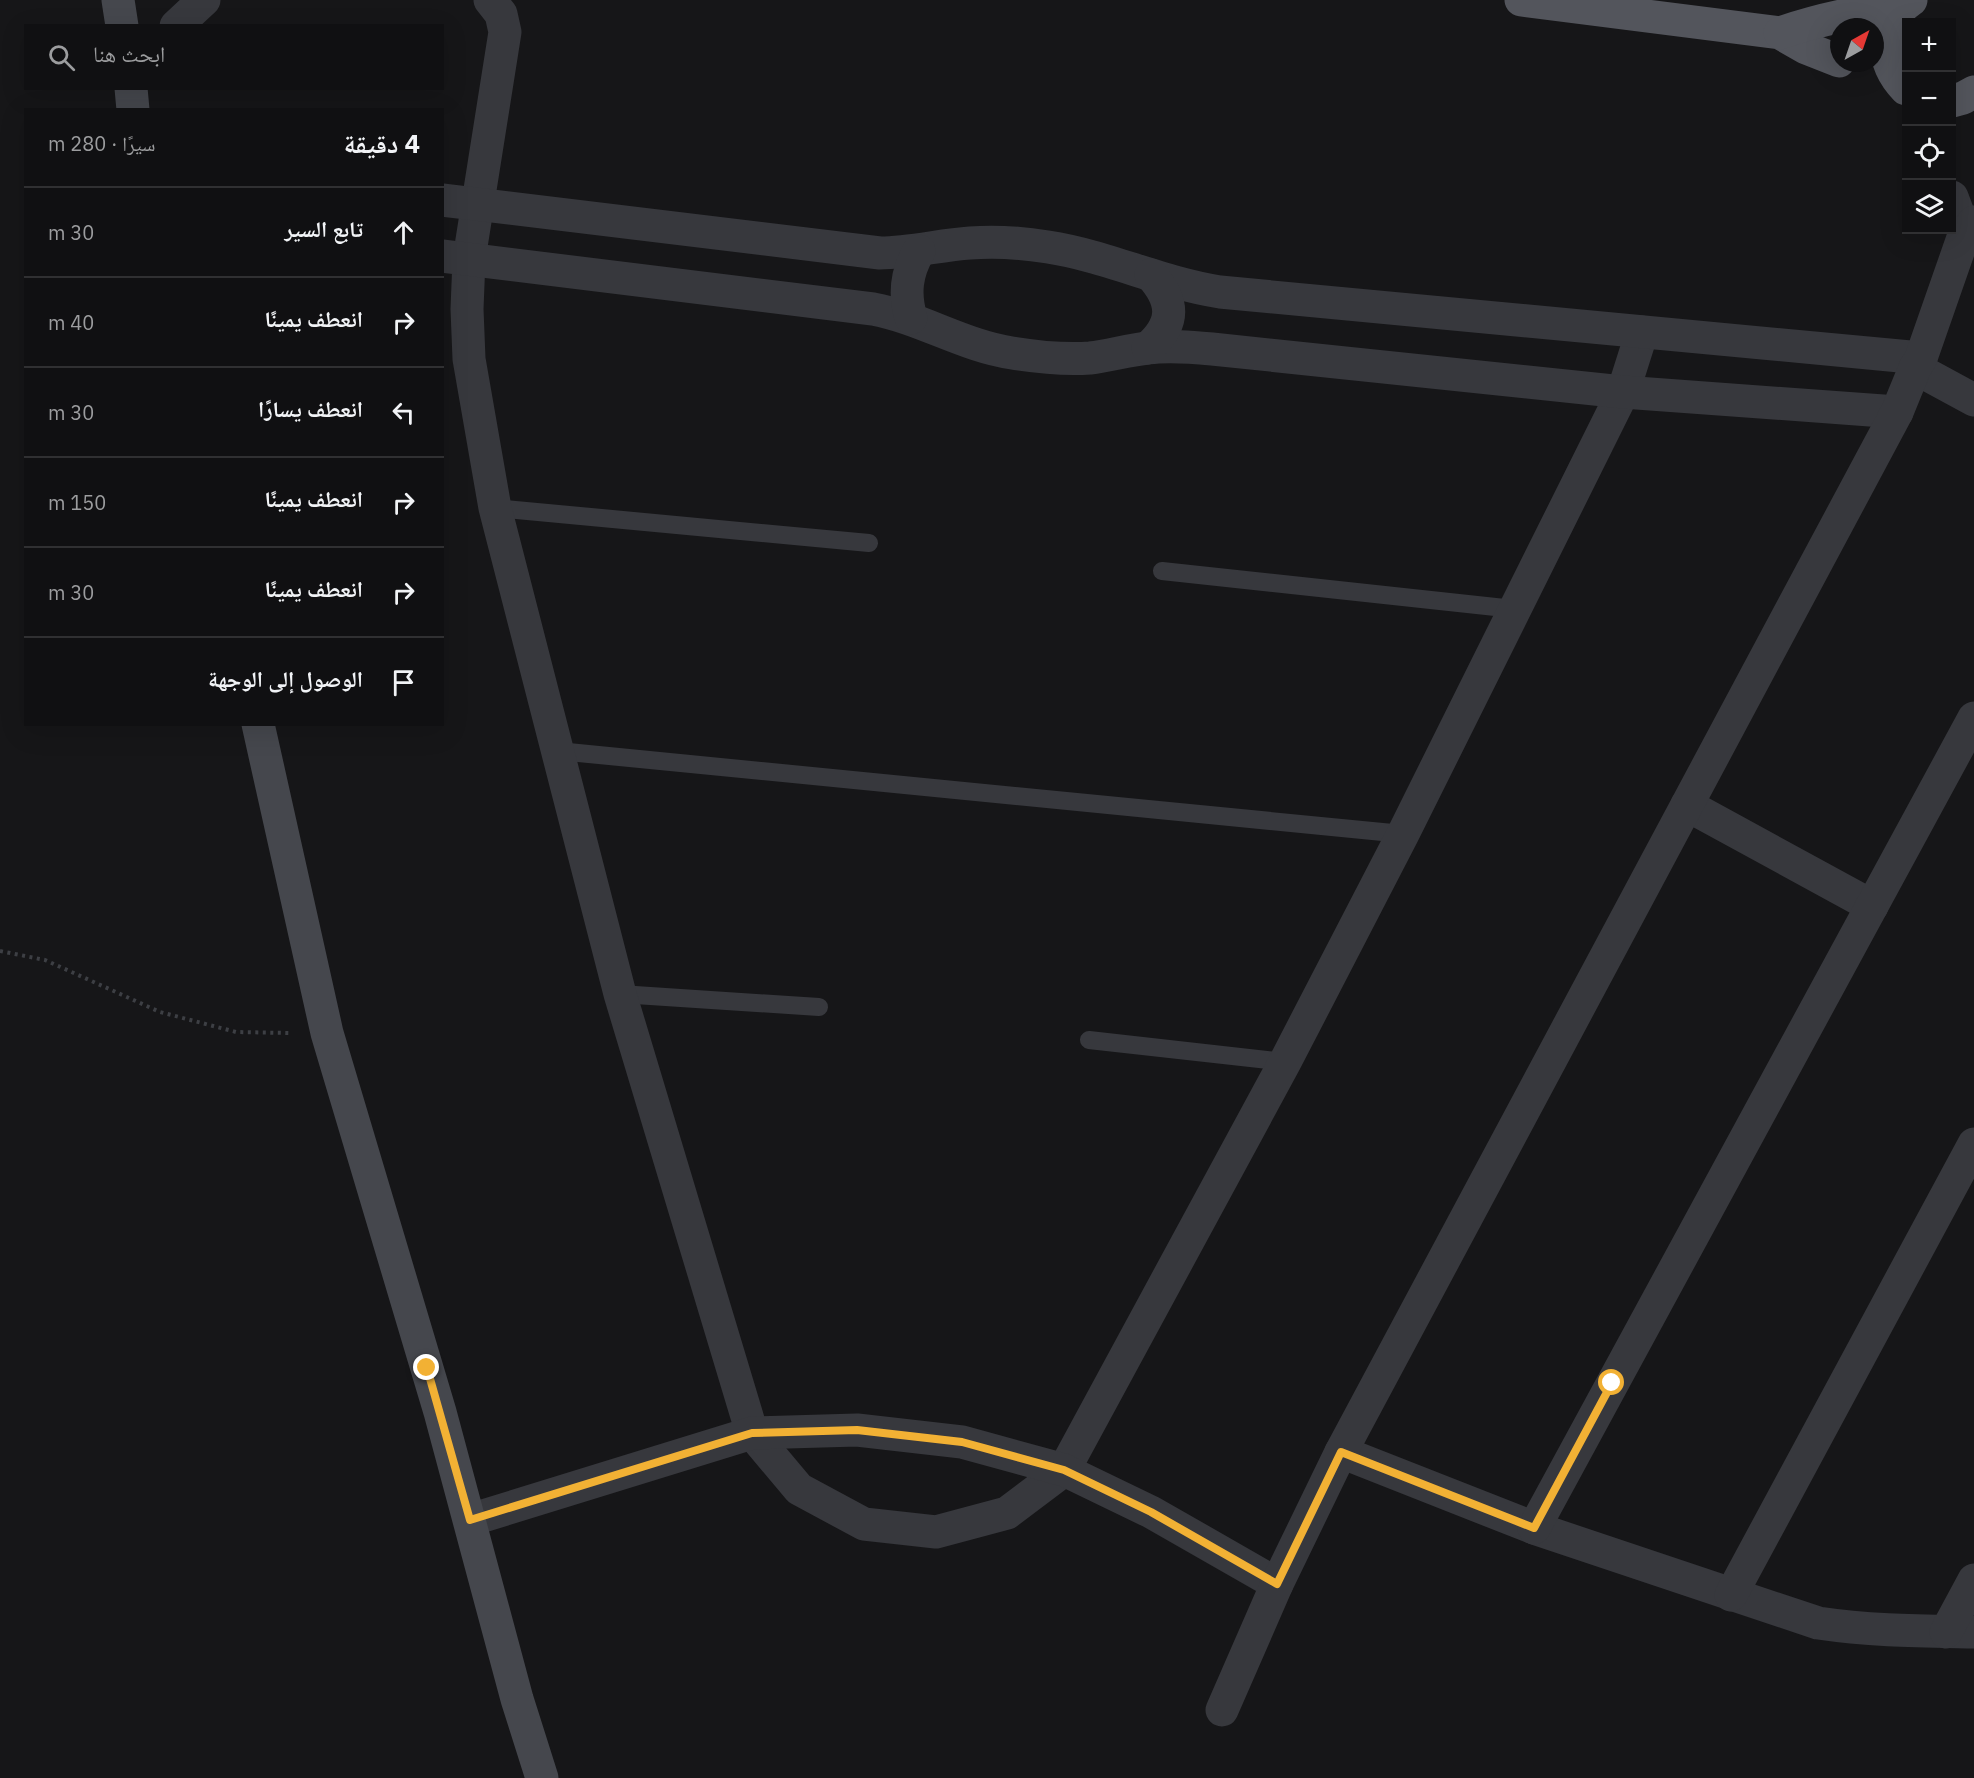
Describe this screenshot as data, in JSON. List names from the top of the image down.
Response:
{
  "north": "top right",
  "page": {
    "map_buttons": ["+", "−"],
    "search": "ابحث هنا",
    "heading": ["4 دقيقة", "سيرًا · 280 m"],
    "list": [
      ["تابع السير", "30 m"],
      ["انعطف يمينًا", "40 m"],
      ["انعطف يسارًا", "30 m"],
      ["انعطف يمينًا", "150 m"],
      ["انعطف يمينًا", "30 m"],
      "الوصول إلى الوجهة"
    ]
  }
}
